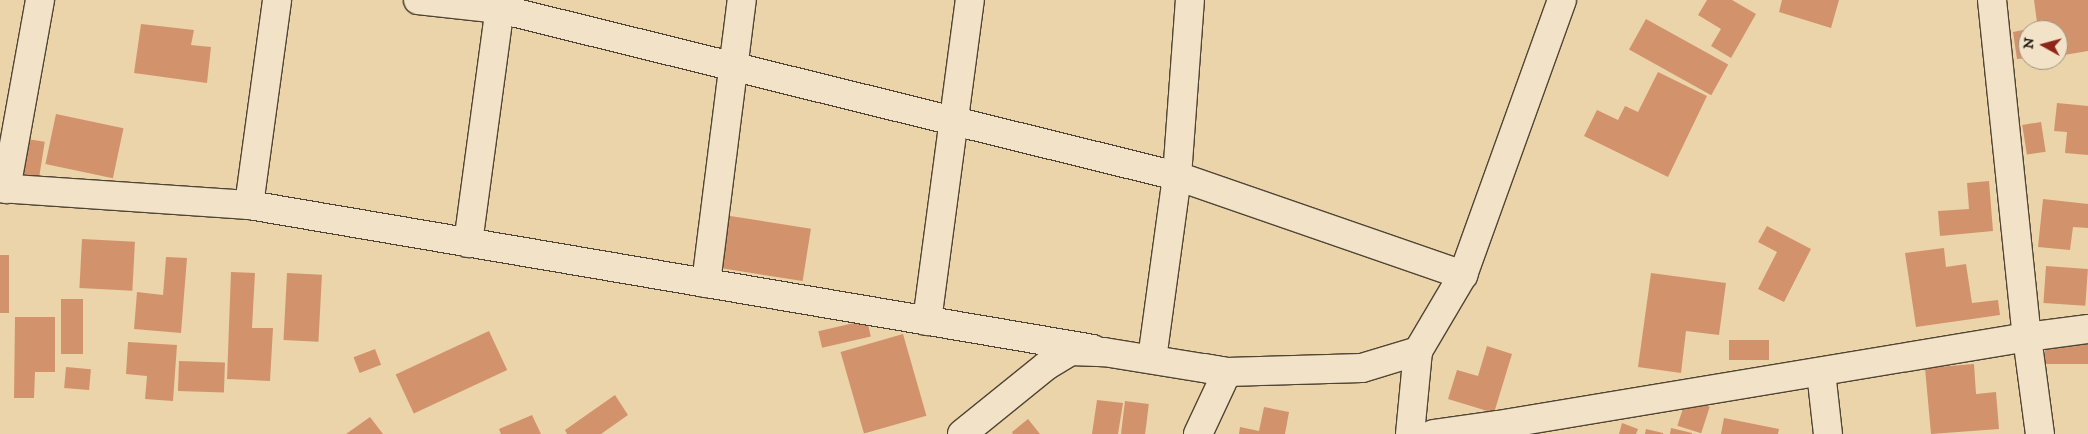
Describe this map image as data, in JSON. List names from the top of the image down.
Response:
{
  "north": "left"
}
